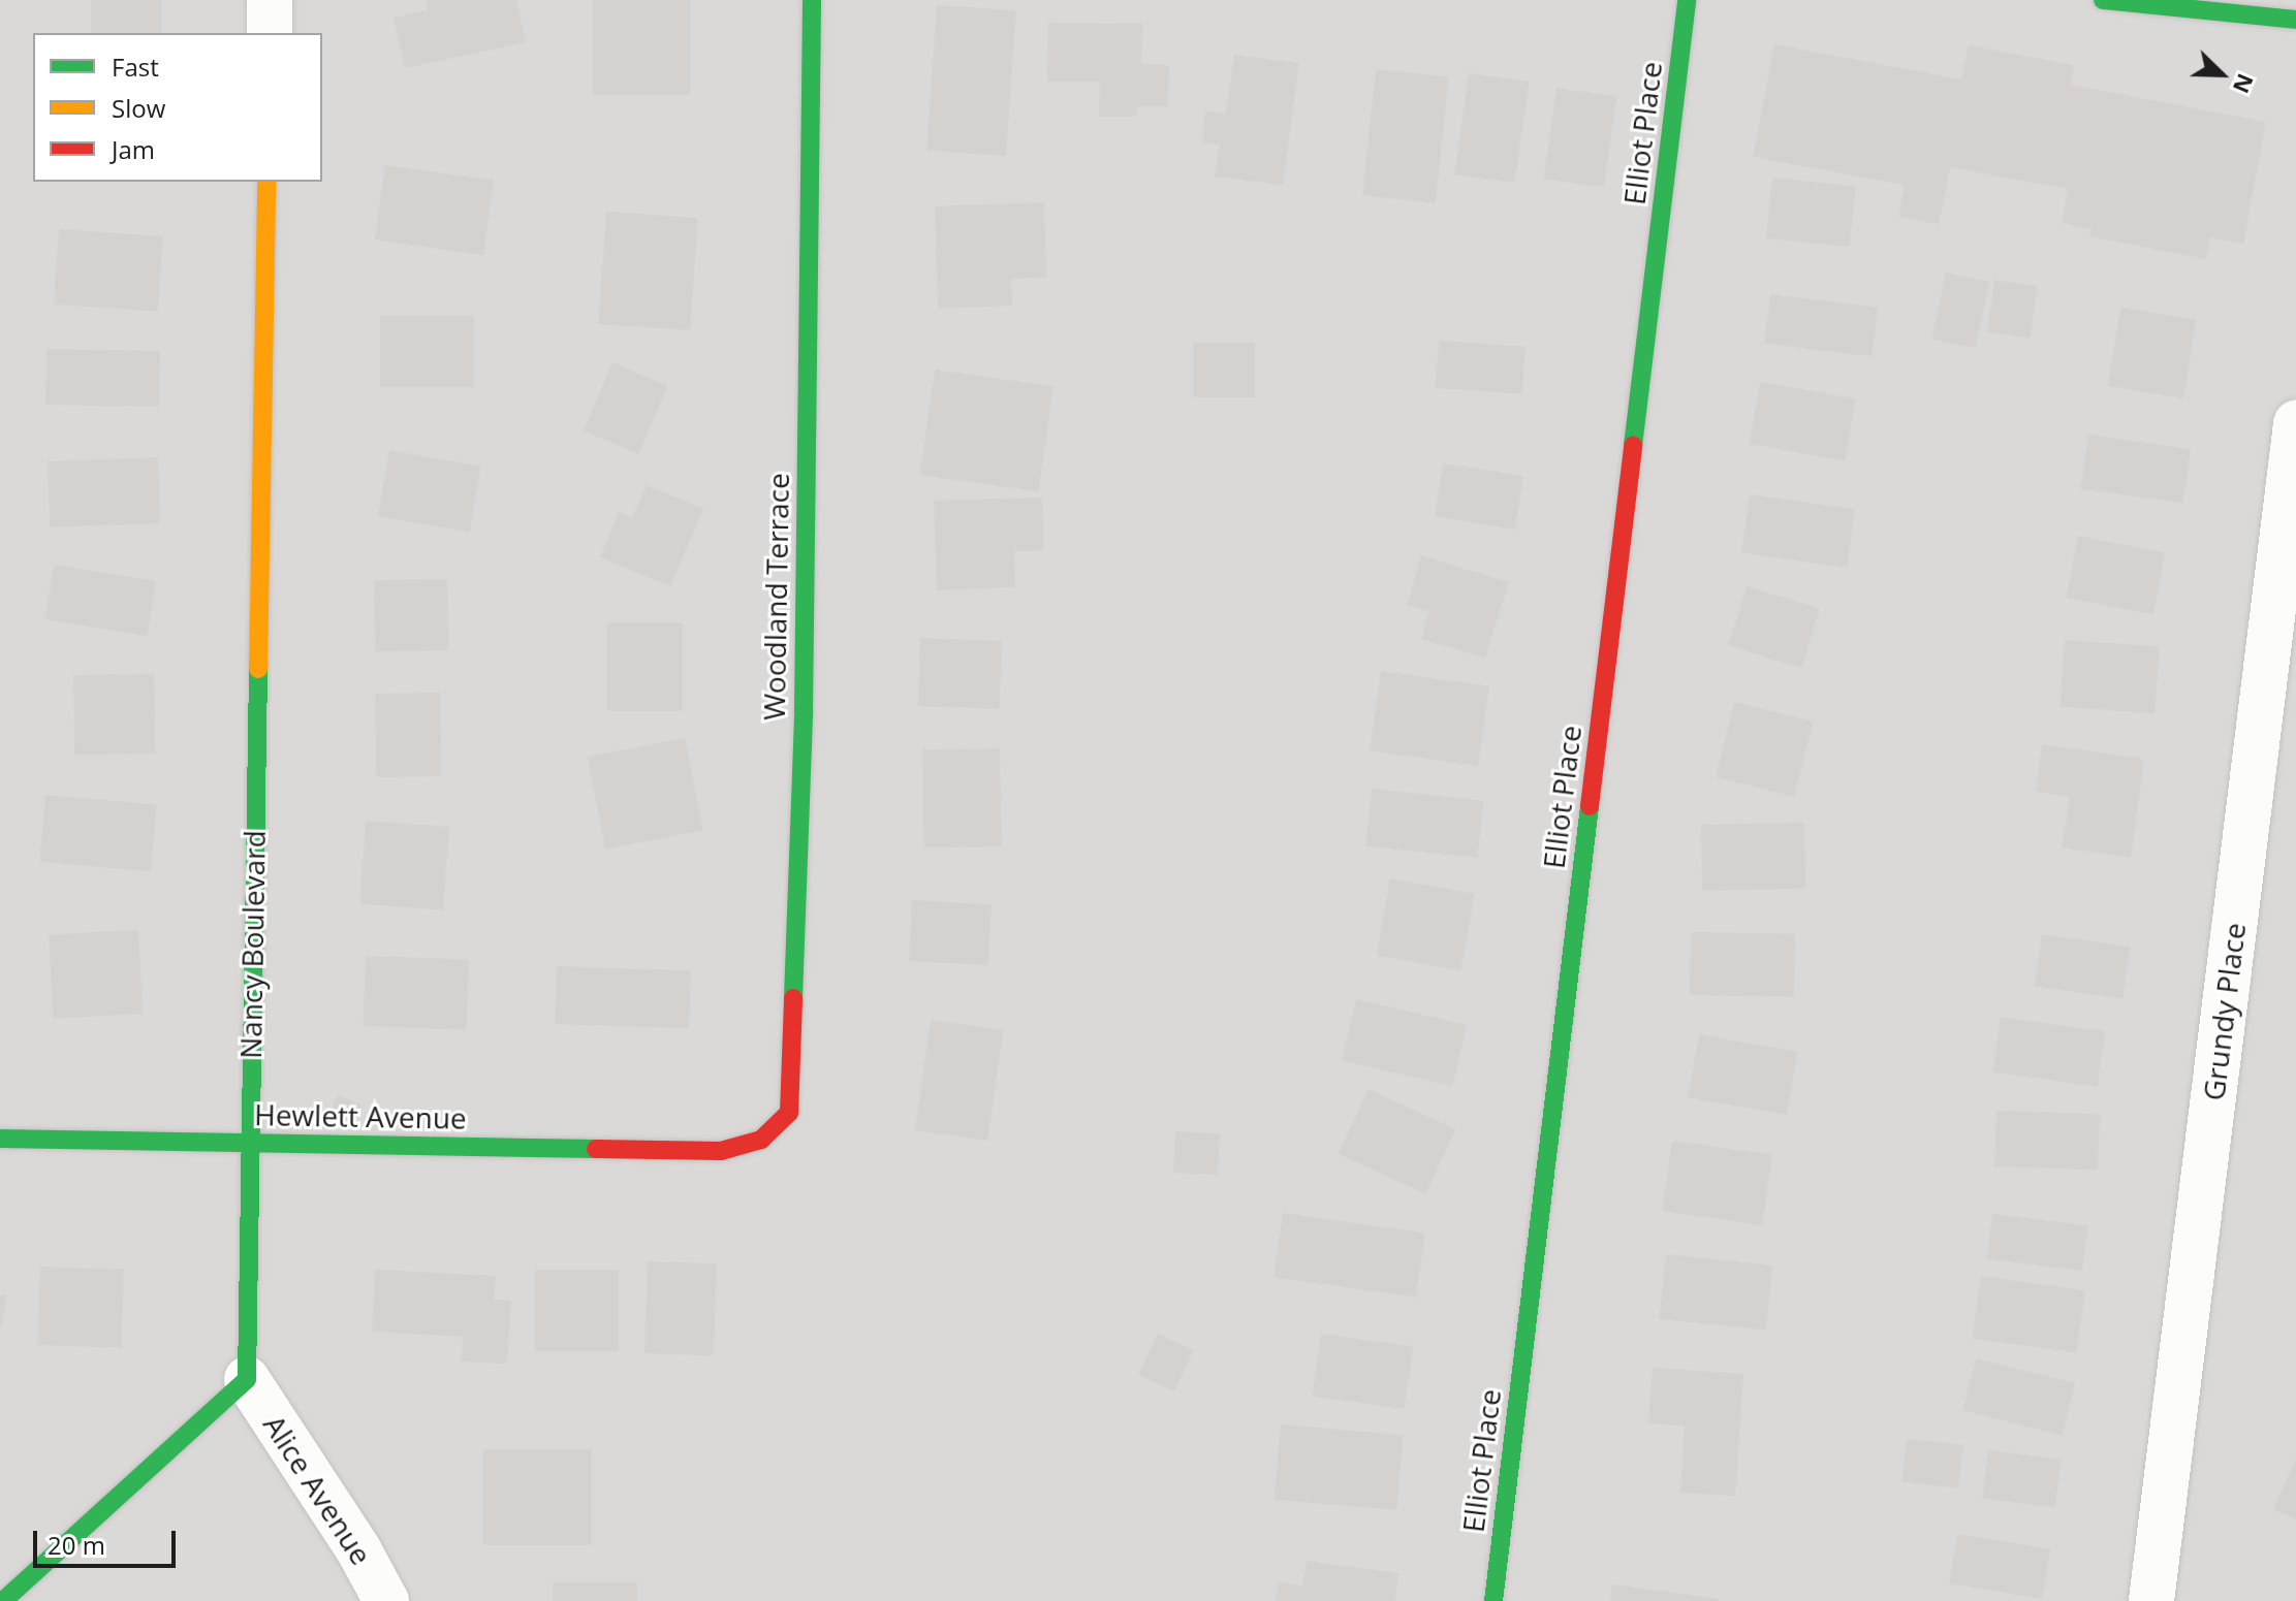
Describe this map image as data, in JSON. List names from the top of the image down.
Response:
{
  "streets": {
    "street": [
      "Elliot Place",
      "Woodland Terrace",
      "Nancy Boulevard",
      "Grundy Place",
      "Hewlett Avenue",
      "Alice Avenue"
    ]
  },
  "crossings": [
    ["Woodland Terrace", "Hewlett Avenue"],
    ["Nancy Boulevard", "Hewlett Avenue"],
    ["Nancy Boulevard", "Alice Avenue"]
  ],
  "legend": ["Fast", "Slow", "Jam"],
  "scale_bar": "20 m",
  "north": "bottom right"
}
